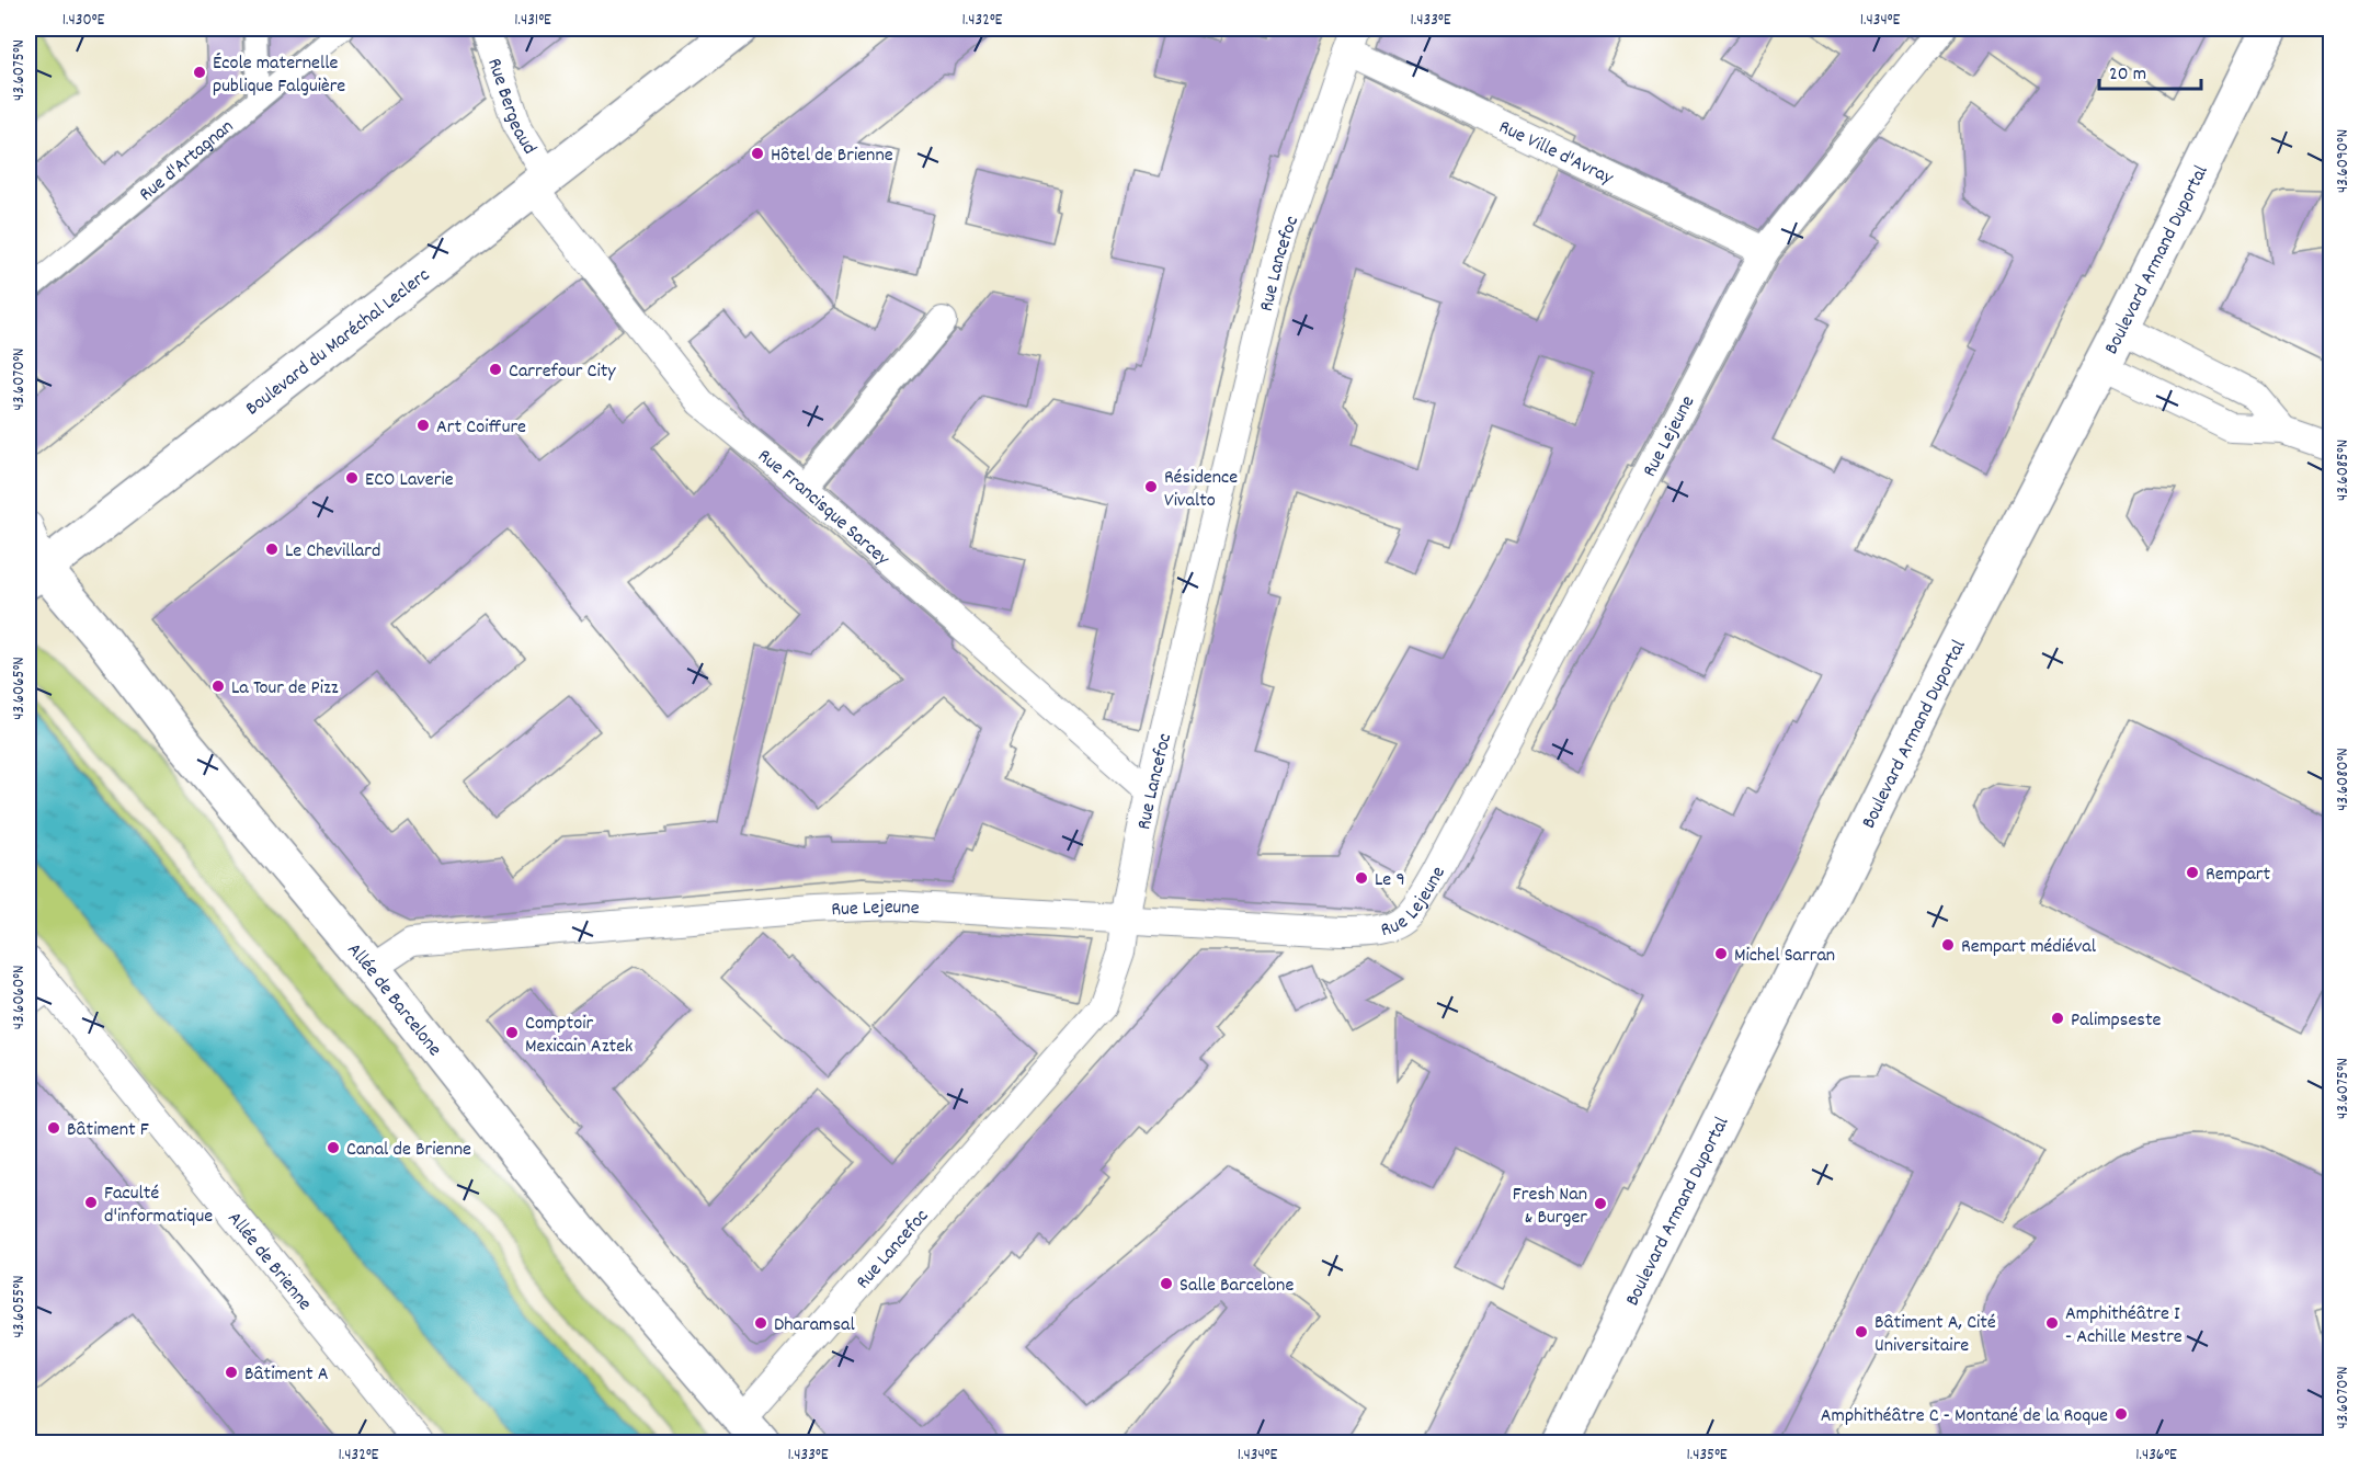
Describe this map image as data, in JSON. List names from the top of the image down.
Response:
{
  "streets": {
    "street": [
      "Rue Bergeaud",
      "Rue Ville d'Avray",
      "Rue d'Artagnan",
      "Boulevard Armand Duportal",
      "Rue Lancefoc",
      "Boulevard du Maréchal Leclerc",
      "Rue Lejeune",
      "Rue Francisque Sarcey",
      "Allée de Barcelone",
      "Allée de Brienne"
    ]
  },
  "crossings": [
    ["Rue Bergeaud", "Boulevard du Maréchal Leclerc"],
    ["Rue Bergeaud", "Rue Francisque Sarcey"],
    ["Rue Ville d'Avray", "Rue Lancefoc"],
    ["Rue Ville d'Avray", "Rue Lejeune"],
    ["Rue Lancefoc", "Rue Lejeune"],
    ["Rue Lancefoc", "Rue Francisque Sarcey"],
    ["Rue Lancefoc", "Allée de Barcelone"],
    ["Boulevard du Maréchal Leclerc", "Rue Francisque Sarcey"],
    ["Boulevard du Maréchal Leclerc", "Allée de Barcelone"],
    ["Rue Lejeune", "Allée de Barcelone"]
  ],
  "places": [
    "École maternelle publique Falguière",
    "Hôtel de Brienne",
    "Carrefour City",
    "Art Coiffure",
    "ECO Laverie",
    "Résidence Vivalto",
    "Le Chevillard",
    "La Tour de Pizz",
    "Rempart",
    "Le 9",
    "Rempart médiéval",
    "Michel Sarran",
    "Palimpseste",
    "Comptoir Mexicain Aztek",
    "Bâtiment F",
    "Canal de Brienne",
    "Faculté d'informatique",
    "Fresh Nan & Burger",
    "Salle Barcelone",
    "Dharamsal",
    "Amphithéâtre I - Achille Mestre",
    "Bâtiment A, Cité Universitaire",
    "Bâtiment A",
    "Amphithéâtre C - Montané de la Roque"
  ],
  "scale_bar": "20 m",
  "coordinates": [
    "1.430°E",
    "1.431°E",
    "1.432°E",
    "1.433°E",
    "1.434°E",
    "43.6075°N",
    "43.6090°N",
    "43.6070°N",
    "43.6085°N",
    "43.6065°N",
    "43.6080°N",
    "43.6060°N",
    "43.6055°N",
    "1.435°E",
    "1.436°E"
  ]
}
